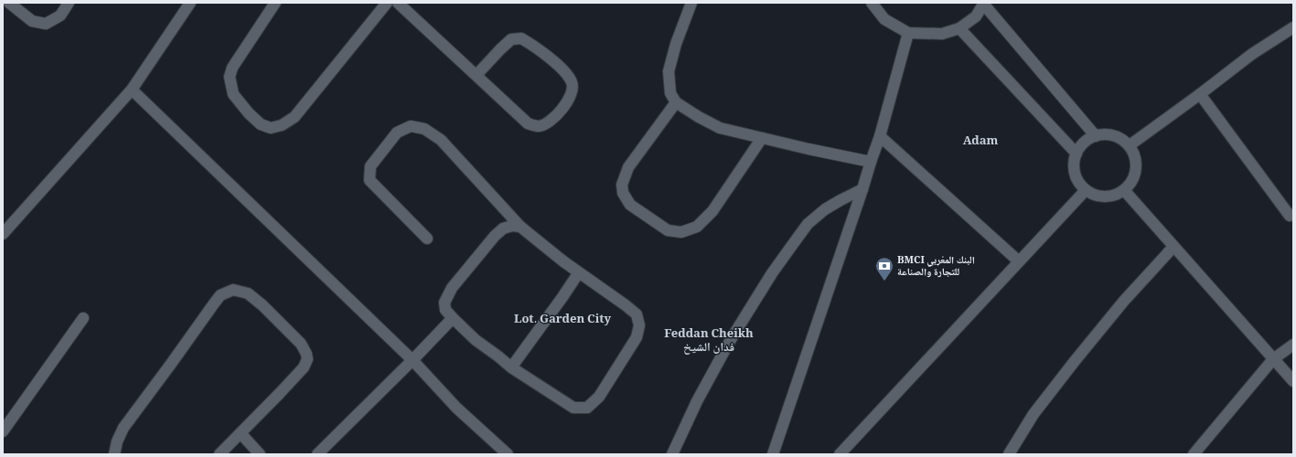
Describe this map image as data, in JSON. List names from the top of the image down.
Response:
{
  "districts": ["Adam", "Lot. Garden City", "Feddan Cheikh فدان الشيخ"],
  "places": {
    "bank": ["BMCI البنك المغربي للتجارة والصناعة"]
  }
}
